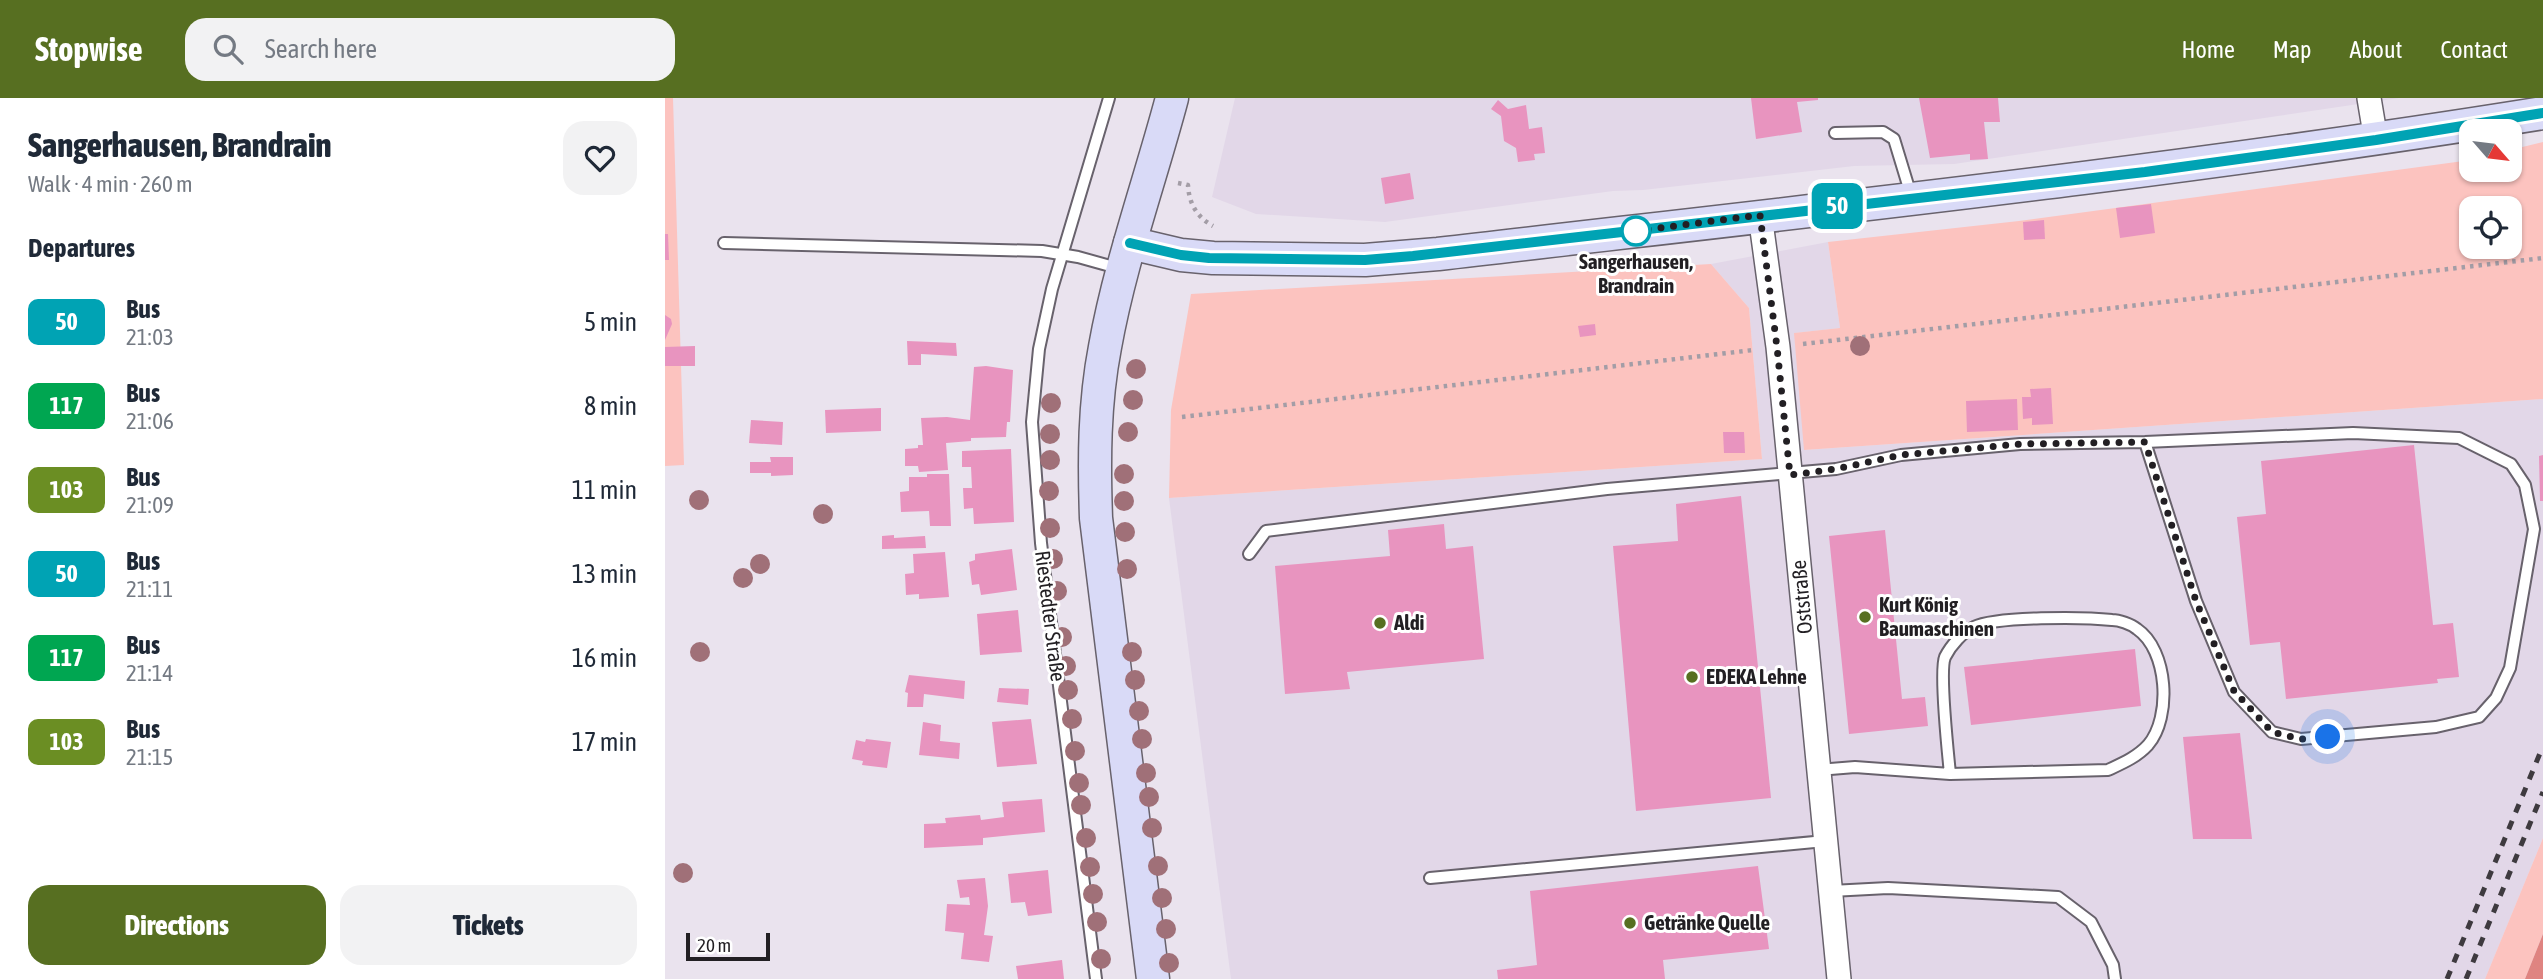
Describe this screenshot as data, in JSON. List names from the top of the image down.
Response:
{
  "streets": {
    "street": ["Oststraße"],
    "lane": ["Riestedter Straße"]
  },
  "places": [
    "Sangerhausen, Brandrain",
    "Kurt König Baumaschinen",
    "Aldi",
    "EDEKA Lehne",
    "Getränke Quelle"
  ],
  "lines": ["bus line 50"],
  "scale_bar": "20 m",
  "north": "bottom right",
  "page": {
    "header": "Stopwise",
    "search": "Search here",
    "nav": [
      "Home",
      "Map",
      "About",
      "Contact"
    ],
    "heading": [
      ["Sangerhausen, Brandrain", "Walk · 4 min · 260 m"],
      "Departures"
    ],
    "on_map": "50",
    "list": [
      {
        "mark": "50",
        "name": "Bus",
        "note": "21:03",
        "value": "5 min"
      },
      {
        "mark": "117",
        "name": "Bus",
        "note": "21:06",
        "value": "8 min"
      },
      {
        "mark": "103",
        "name": "Bus",
        "note": "21:09",
        "value": "11 min"
      },
      {
        "mark": "50",
        "name": "Bus",
        "note": "21:11",
        "value": "13 min"
      },
      {
        "mark": "117",
        "name": "Bus",
        "note": "21:14",
        "value": "16 min"
      },
      {
        "mark": "103",
        "name": "Bus",
        "note": "21:15",
        "value": "17 min"
      }
    ],
    "buttons": ["Directions", "Tickets"],
    "scale": "20 m"
  }
}
